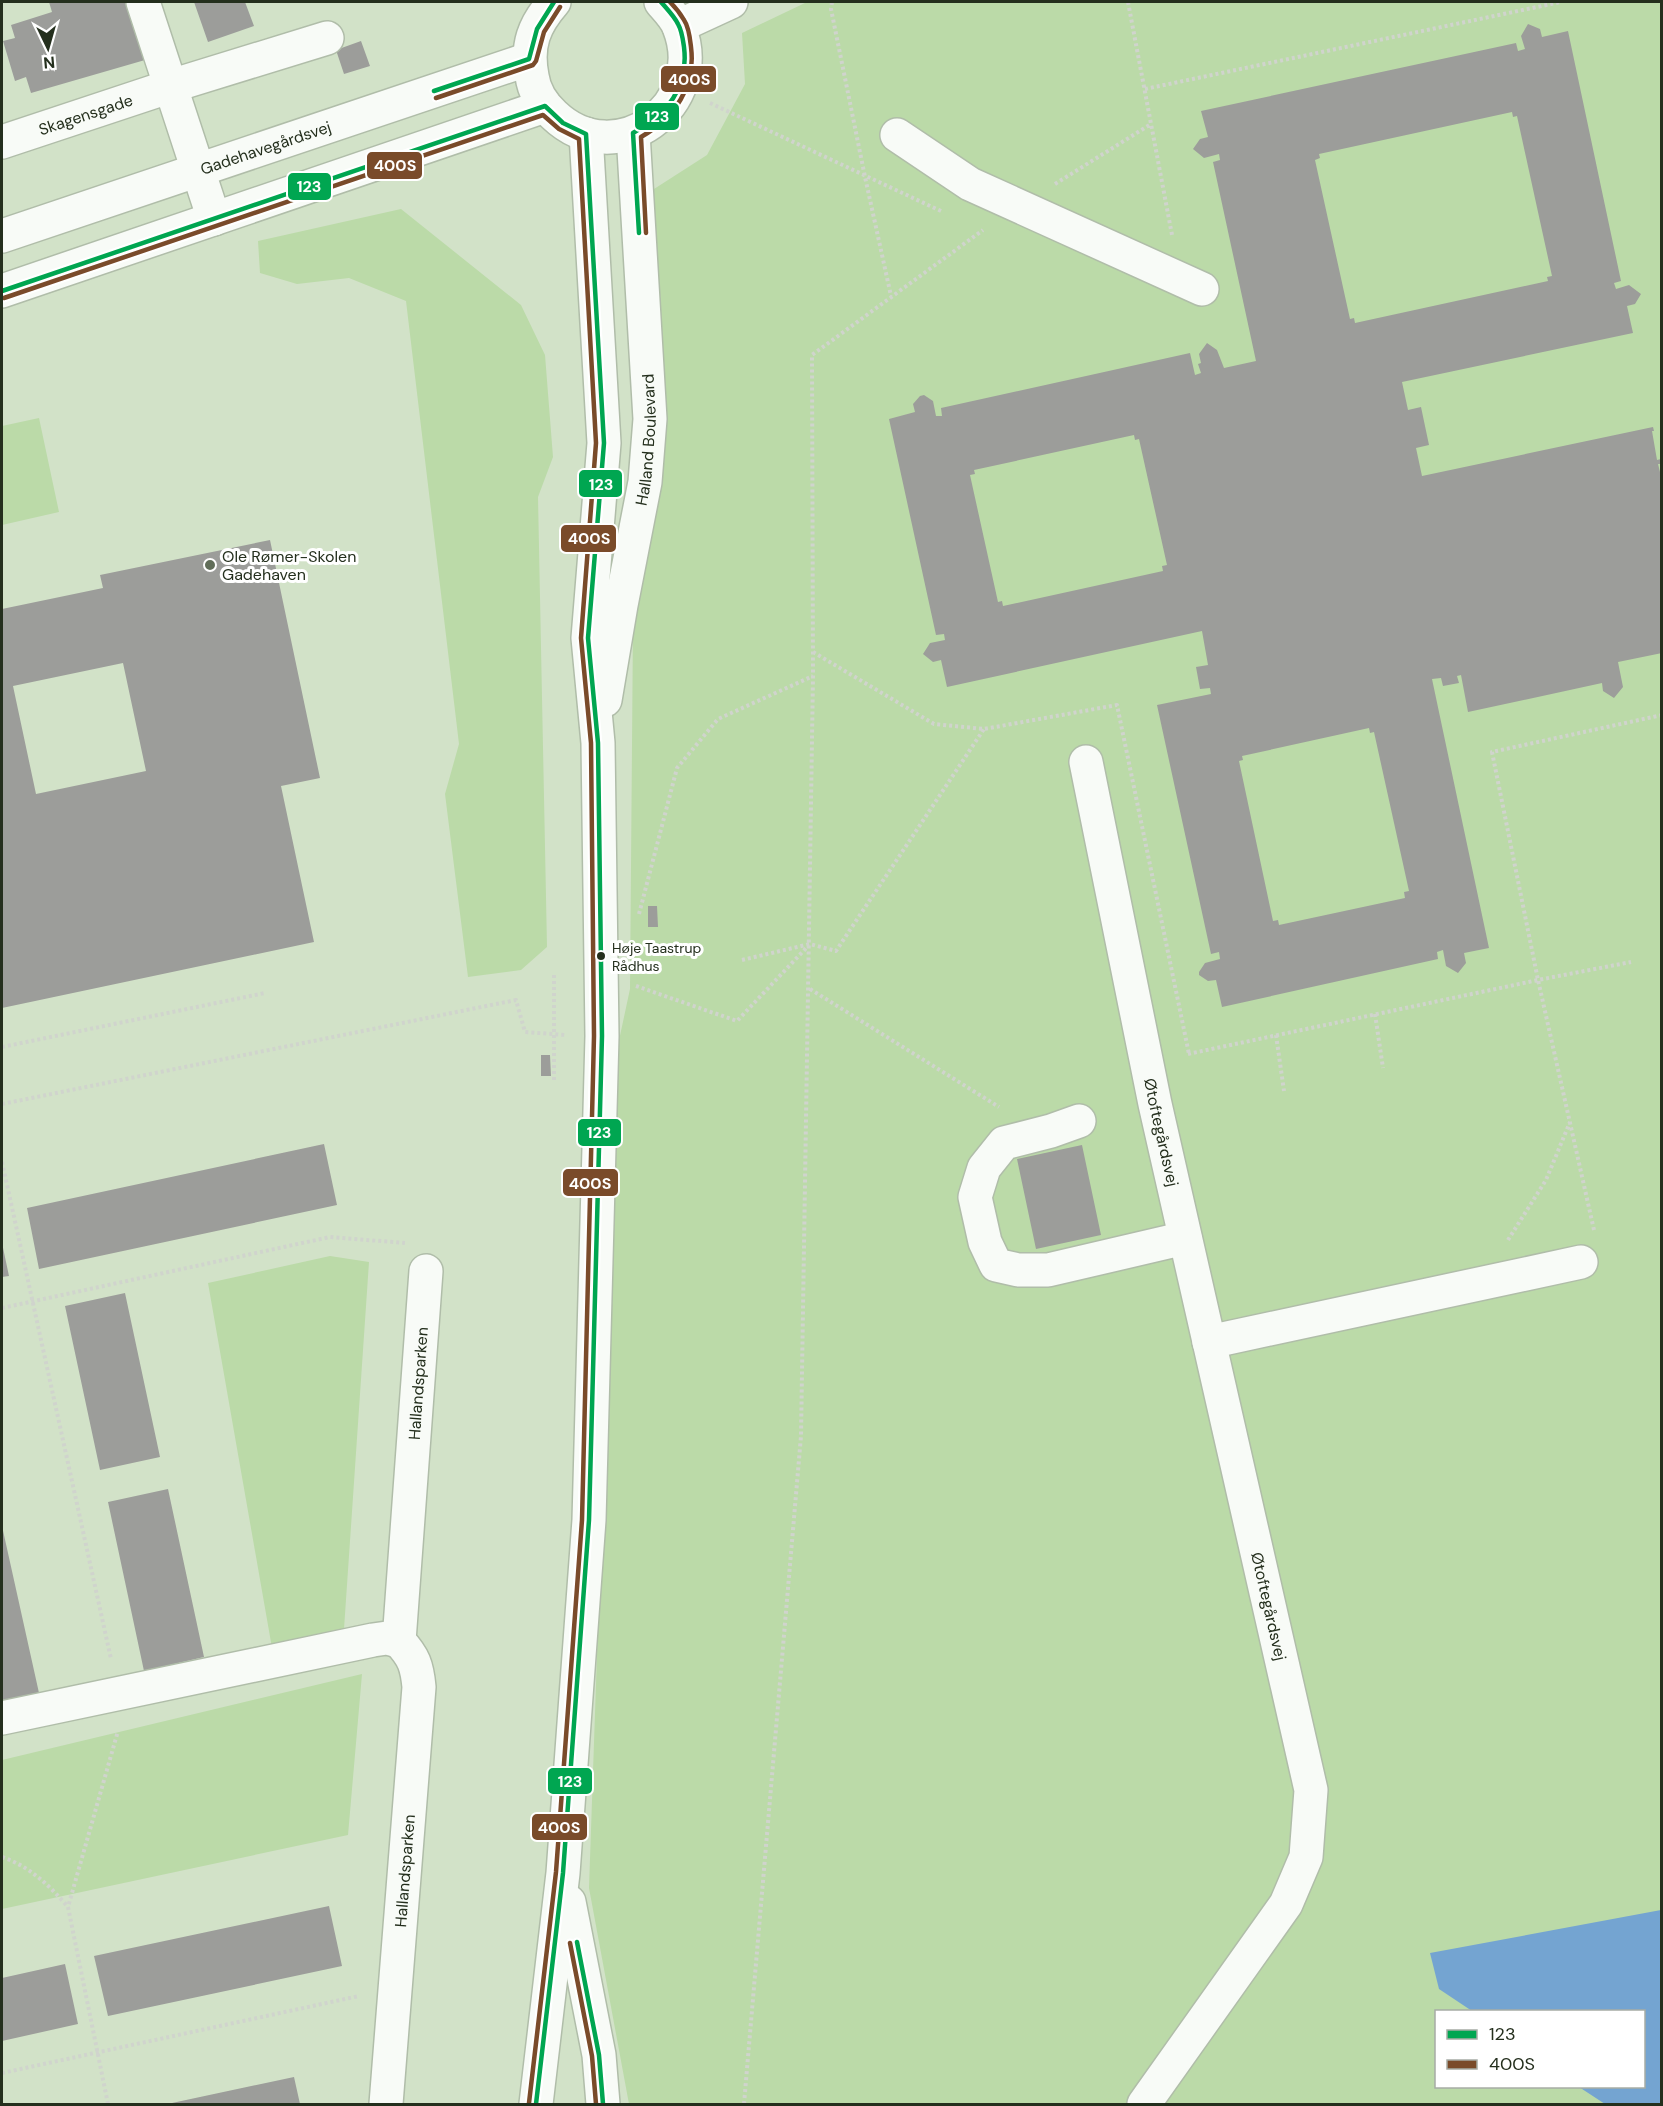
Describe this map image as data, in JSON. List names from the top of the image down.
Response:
{
  "streets": {
    "street": [
      "Skagensgade",
      "Gadehavegårdsvej",
      "Halland Boulevard",
      "Øtoftegårdsvej",
      "Hallandsparken"
    ]
  },
  "places": ["Ole Rømer-Skolen Gadehaven", "Høje Taastrup Rådhus"],
  "lines": ["transit line 123", "transit line 400S"],
  "legend": ["123", "400S"],
  "north": "bottom"
}
